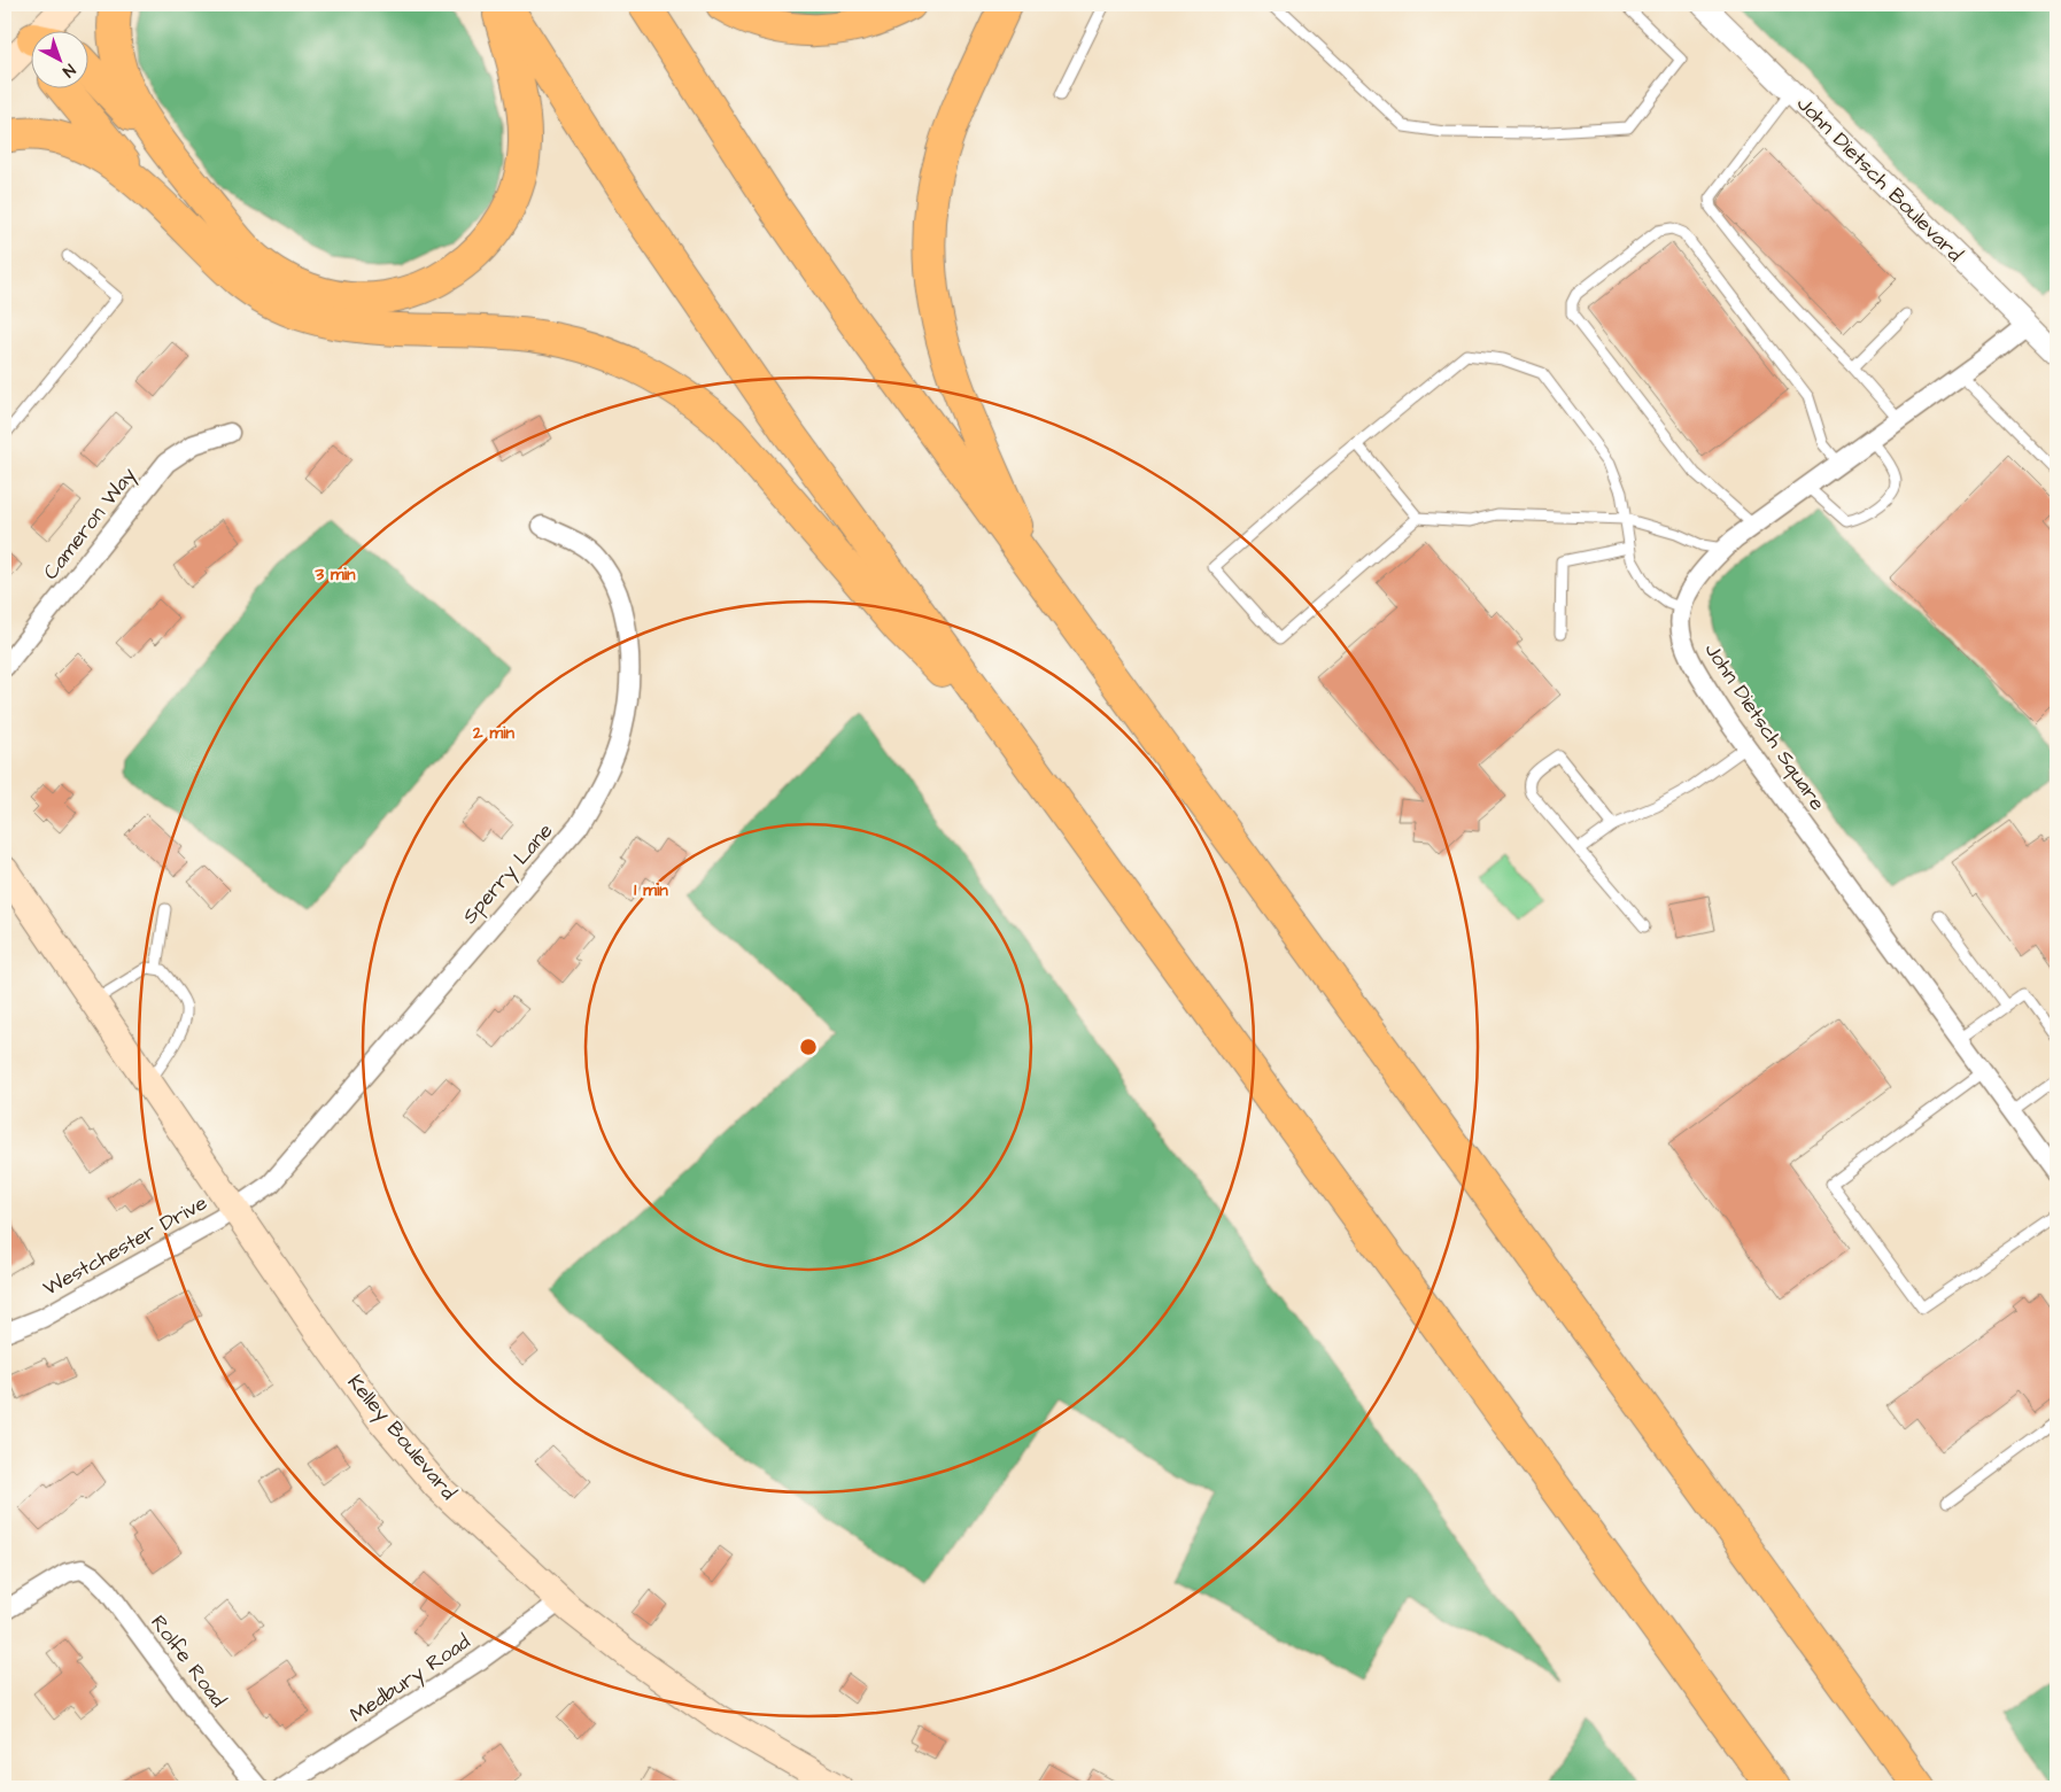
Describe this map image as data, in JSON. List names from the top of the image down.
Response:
{
  "streets": {
    "main road": ["Kelley Boulevard"],
    "street": [
      "John Dietsch Boulevard",
      "Cameron Way",
      "John Dietsch Square",
      "Sperry Lane",
      "Westchester Drive",
      "Rolfe Road",
      "Medbury Road"
    ]
  },
  "crossings": [
    ["John Dietsch Boulevard", "John Dietsch Square"],
    ["Sperry Lane", "Westchester Drive"],
    ["Sperry Lane", "Kelley Boulevard"],
    ["Westchester Drive", "Kelley Boulevard"],
    ["Kelley Boulevard", "Medbury Road"]
  ],
  "north": "bottom right",
  "rings": ["3 min", "2 min", "1 min"]
}
